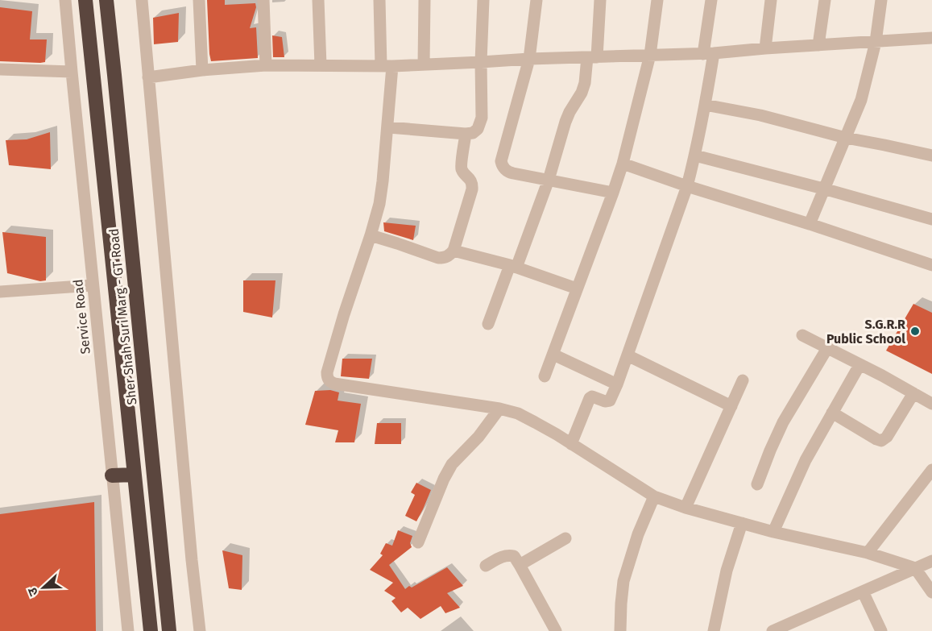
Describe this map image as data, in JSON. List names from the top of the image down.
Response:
{
  "streets": {
    "highway": ["Sher Shah Suri Marg - GT Road"],
    "street": ["Service Road"]
  },
  "places": ["S.G.R.R Public School"],
  "north": "left"
}
